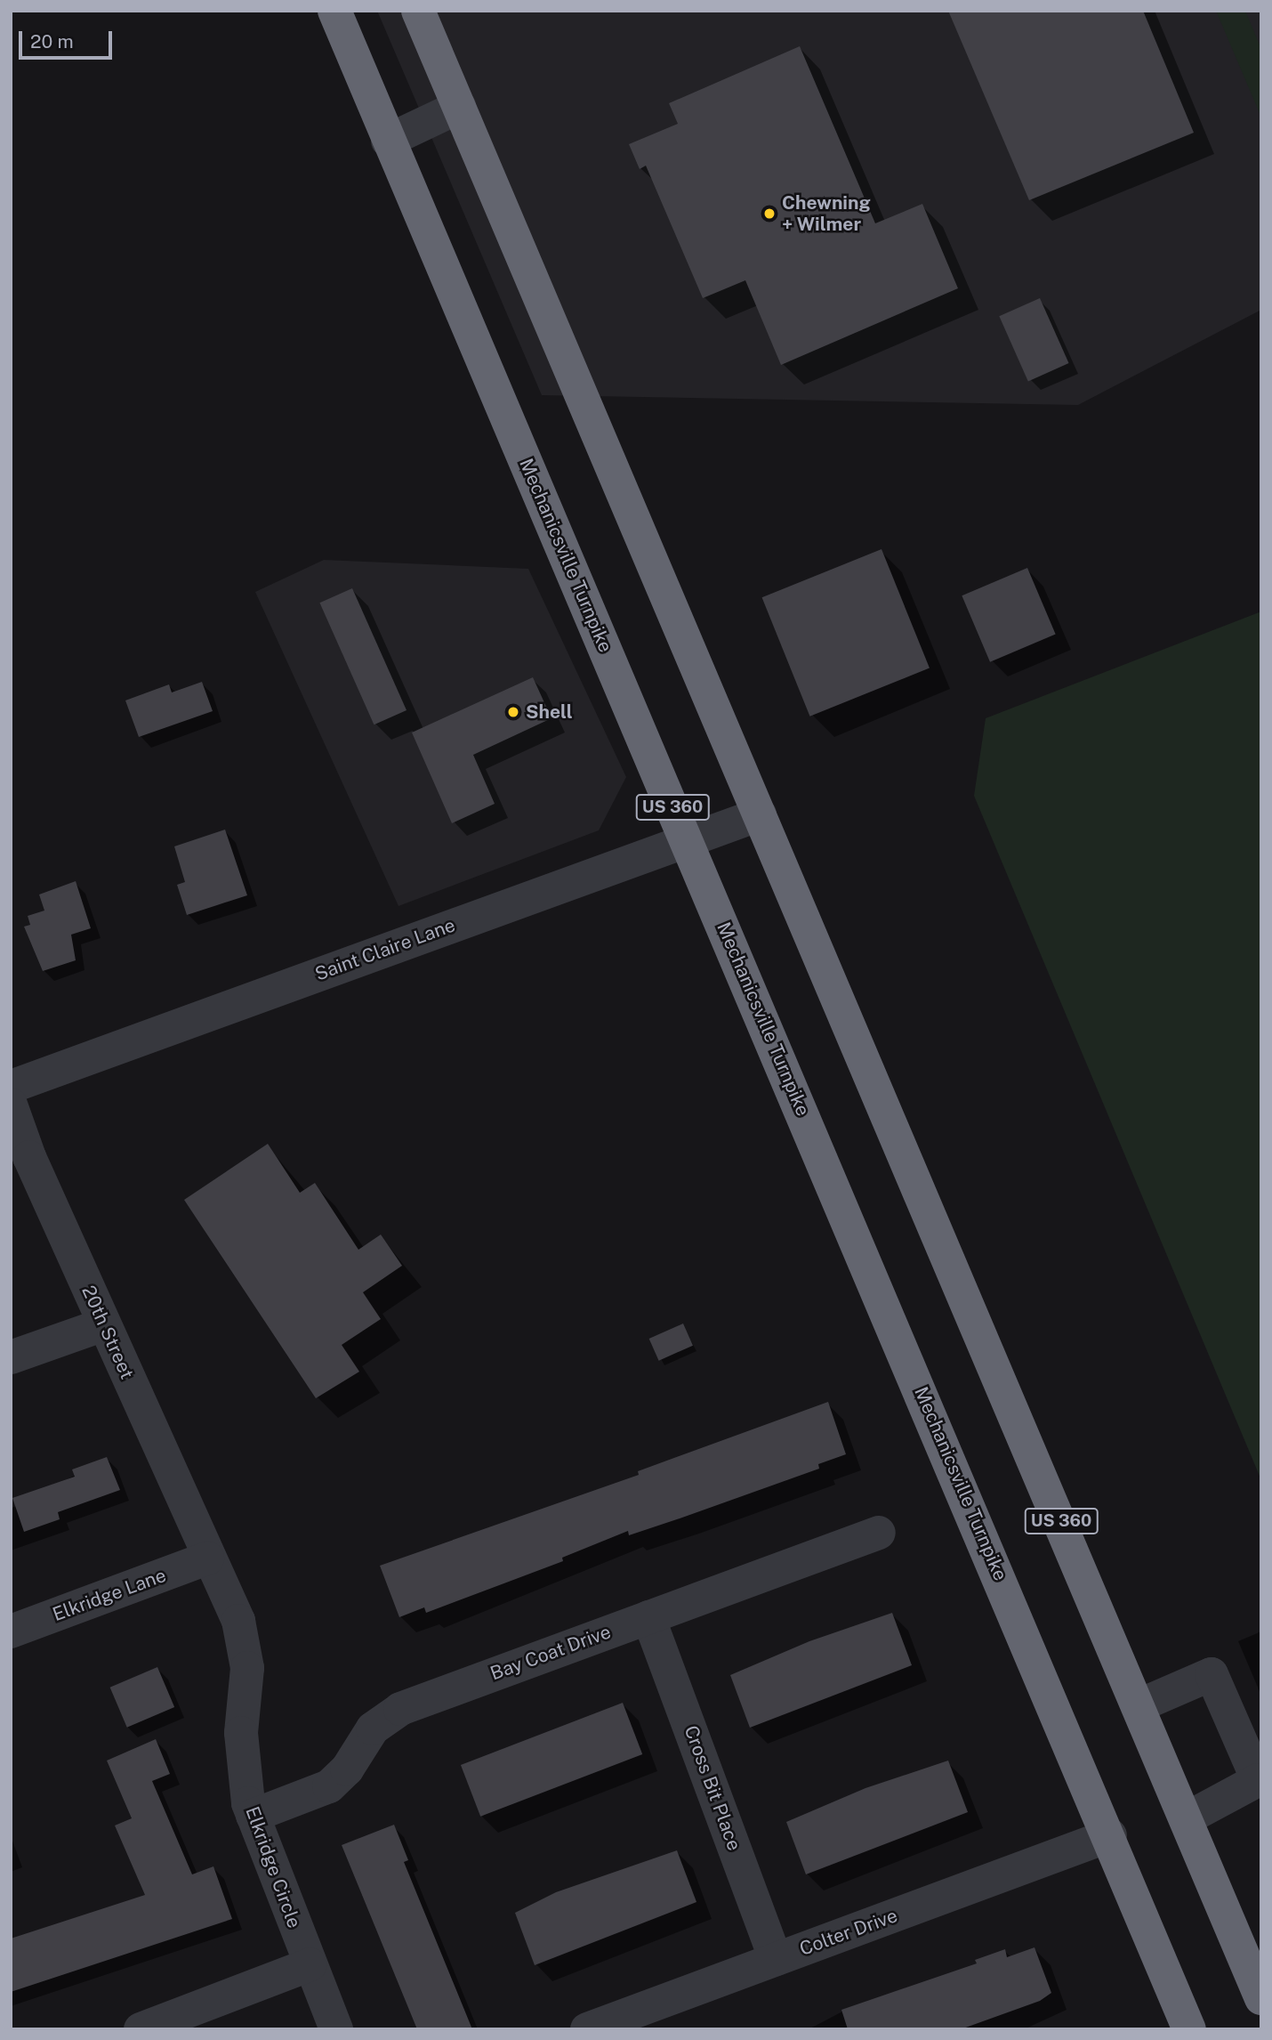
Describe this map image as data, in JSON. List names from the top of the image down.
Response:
{
  "streets": {
    "highway": ["Mechanicsville Turnpike", "US 360"],
    "street": [
      "Saint Claire Lane",
      "20th Street",
      "Elkridge Lane",
      "Bay Coat Drive",
      "Cross Bit Place",
      "Elkridge Circle",
      "Colter Drive"
    ]
  },
  "crossings": [
    ["Mechanicsville Turnpike", "Saint Claire Lane"],
    ["Mechanicsville Turnpike", "Colter Drive"],
    ["US 360", "Saint Claire Lane"],
    ["20th Street", "Elkridge Lane"],
    ["20th Street", "Elkridge Circle"],
    ["Elkridge Lane", "Elkridge Circle"],
    ["Bay Coat Drive", "Cross Bit Place"],
    ["Bay Coat Drive", "Elkridge Circle"],
    ["Cross Bit Place", "Colter Drive"]
  ],
  "places": ["Chewning + Wilmer", "Shell"],
  "scale_bar": "20 m"
}
